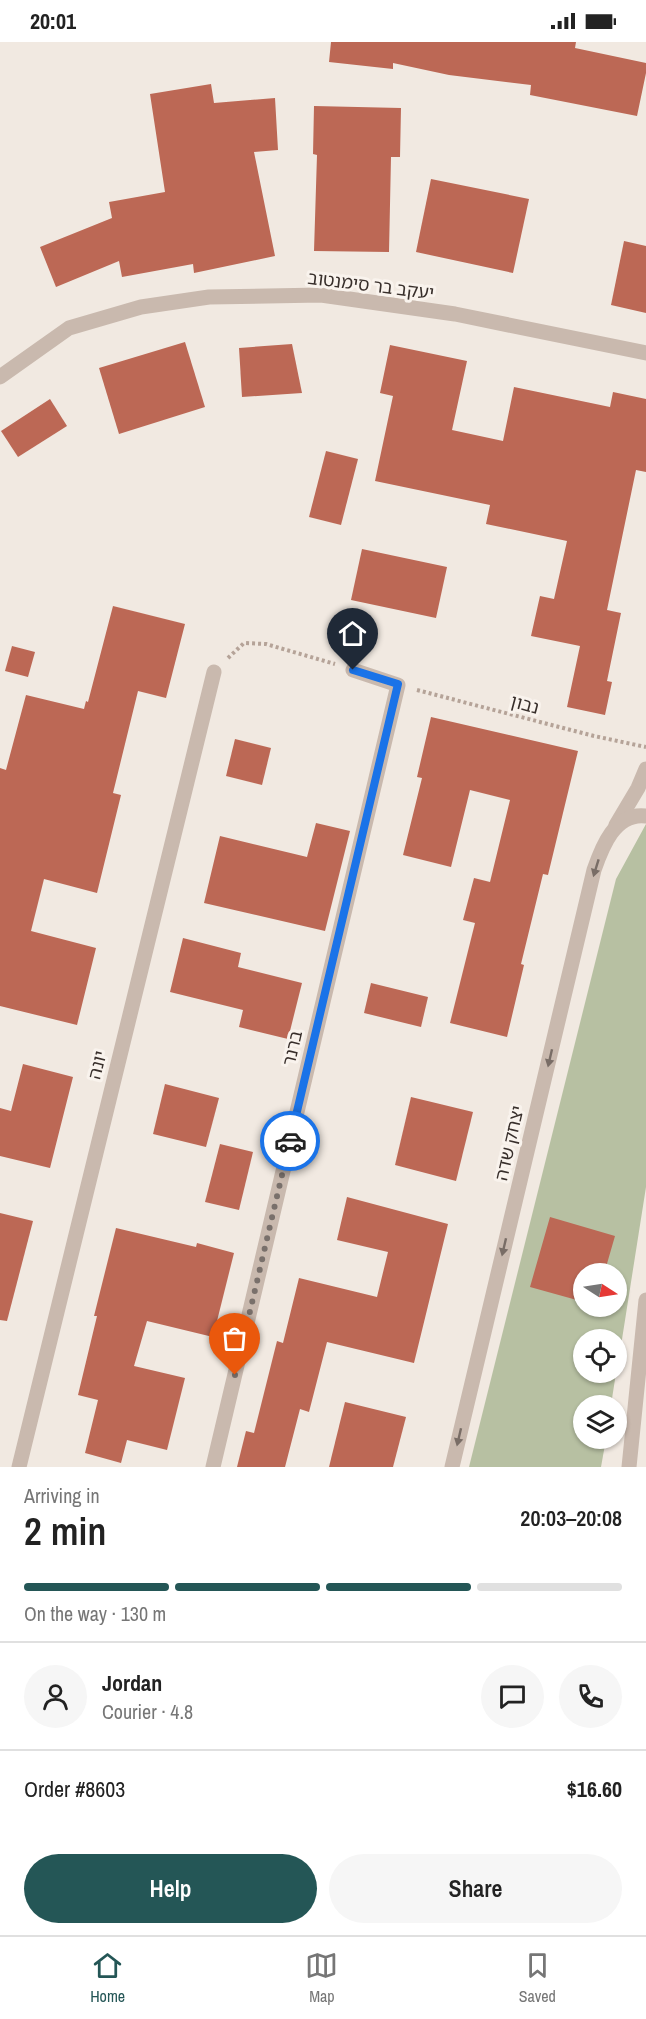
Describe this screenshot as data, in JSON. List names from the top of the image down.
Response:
{
  "streets": {
    "street": [
      "יעקב בר סימנטוב",
      "ברנר",
      "יונה",
      "יצחק שדה"
    ],
    "path": ["נבון"]
  },
  "crossings": [
    ["נבון", "ברנר"]
  ],
  "one_way": ["יצחק שדה"],
  "north": "right",
  "page": {
    "status": "20:01",
    "heading": ["2 min", "Arriving in", "20:03–20:08"],
    "panel": [
      "Jordan",
      "Courier · 4.8",
      "Order #8603",
      "$16.60"
    ],
    "bar": "On the way · 130 m",
    "buttons": ["Help", "Share"],
    "tabs": ["Home", "Map", "Saved"]
  }
}
